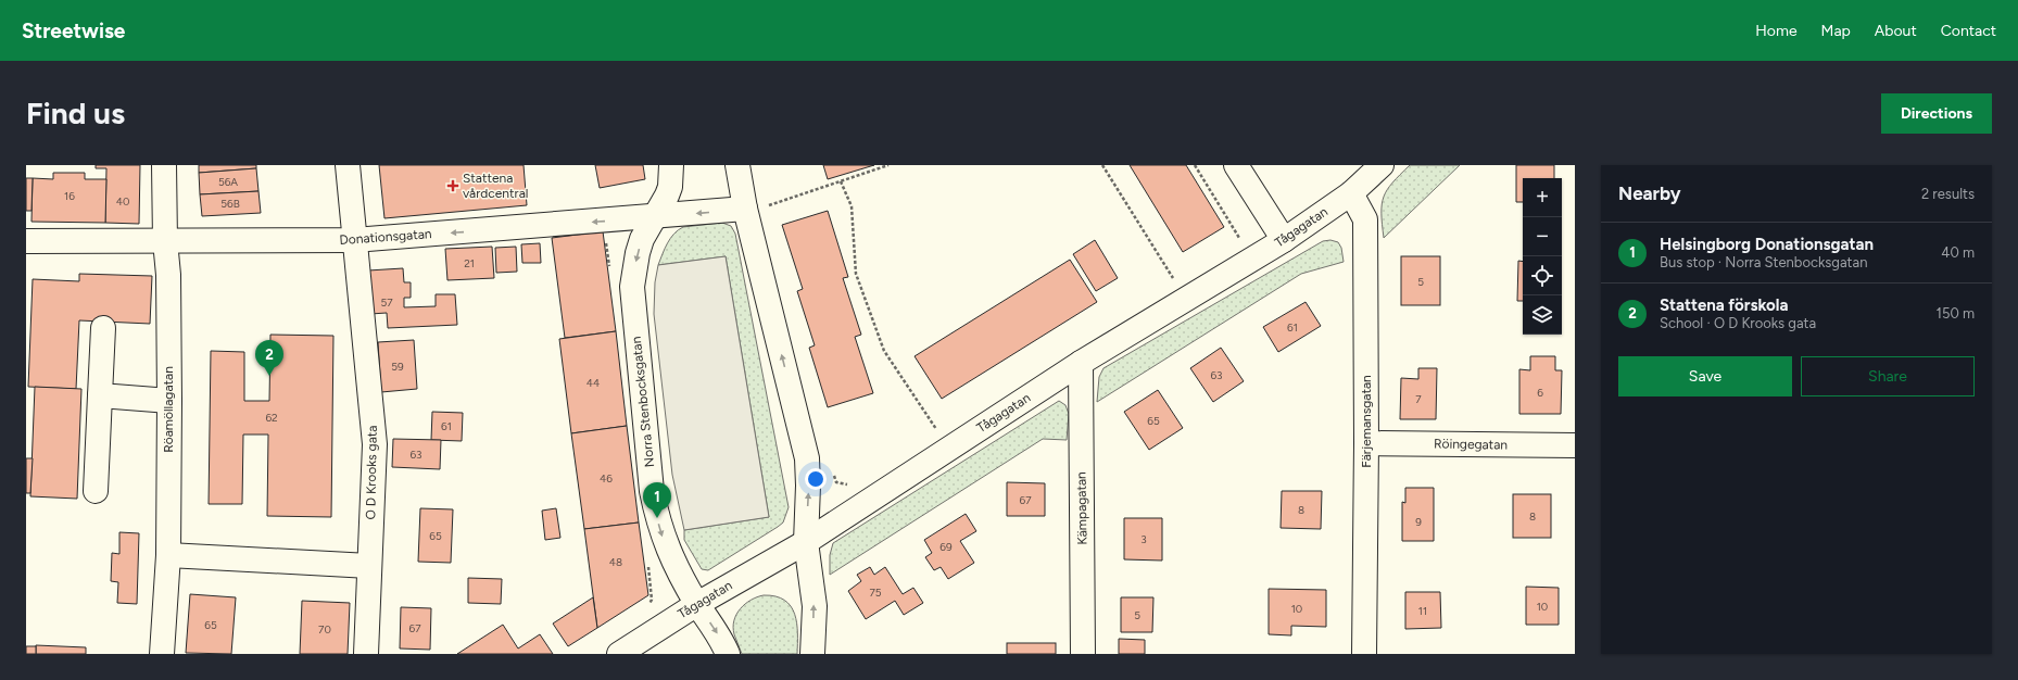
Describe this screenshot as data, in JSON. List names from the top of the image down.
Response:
{
  "streets": {
    "street": [
      "Tågagatan",
      "Donationsgatan",
      "Norra Stenbocksgatan",
      "Röamöllagatan",
      "Färjemansgatan",
      "Röingegatan",
      "O D Krooks gata",
      "Kämpagatan"
    ]
  },
  "crossings": [
    ["Tågagatan", "Norra Stenbocksgatan"],
    ["Tågagatan", "Färjemansgatan"],
    ["Tågagatan", "Kämpagatan"],
    ["Donationsgatan", "Norra Stenbocksgatan"],
    ["Donationsgatan", "Röamöllagatan"],
    ["Donationsgatan", "O D Krooks gata"],
    ["Färjemansgatan", "Röingegatan"]
  ],
  "one_way": ["Donationsgatan"],
  "places": {
    "health": ["Stattena vårdcentral"]
  },
  "house_numbers": [
    "56A",
    "16",
    "40",
    "56B",
    "21",
    "5",
    "57",
    "61",
    "59",
    "63",
    "44",
    "6",
    "7",
    "62",
    "65",
    "61",
    "63",
    "46",
    "67",
    "8",
    "8",
    "9",
    "65",
    "3",
    "69",
    "48",
    "75",
    "10",
    "10",
    "11",
    "5",
    "65",
    "67",
    "70"
  ],
  "page": {
    "header": "Streetwise",
    "nav": [
      "Home",
      "Map",
      "About",
      "Contact"
    ],
    "buttons": [
      "Directions",
      ["Save", "Share"]
    ],
    "title": "Find us",
    "heading": ["Nearby", "2 results"],
    "map_buttons": ["+", "−"],
    "list": [
      {
        "mark": "1",
        "name": "Helsingborg Donationsgatan",
        "note": "Bus stop · Norra Stenbocksgatan",
        "value": "40 m"
      },
      {
        "mark": "2",
        "name": "Stattena förskola",
        "note": "School · O D Krooks gata",
        "value": "150 m"
      }
    ],
    "pins": ["2", "1"]
  }
}
